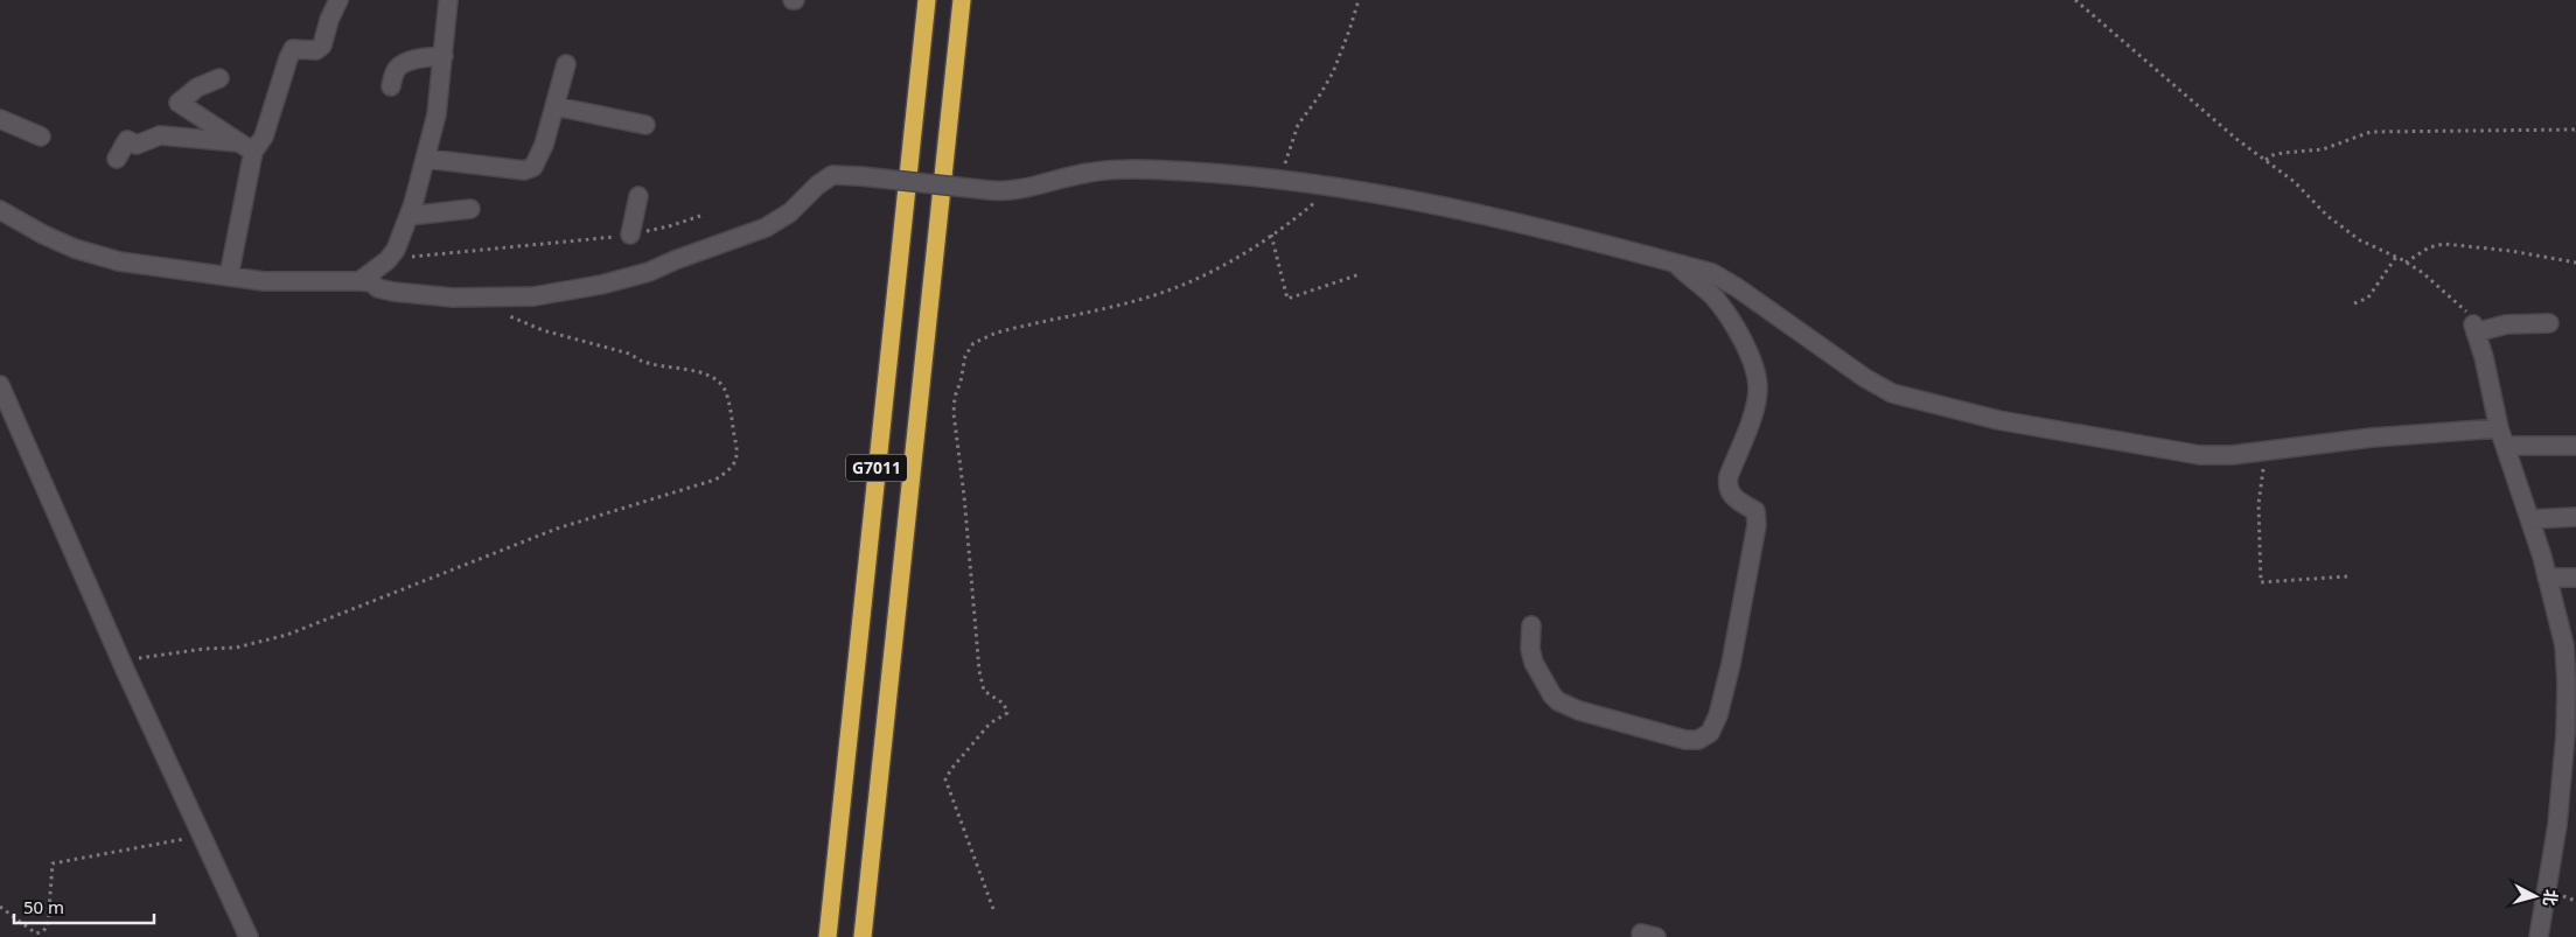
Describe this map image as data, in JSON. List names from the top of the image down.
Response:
{
  "streets": {
    "highway": ["G7011"]
  },
  "scale_bar": "50 m",
  "north": "right"
}
